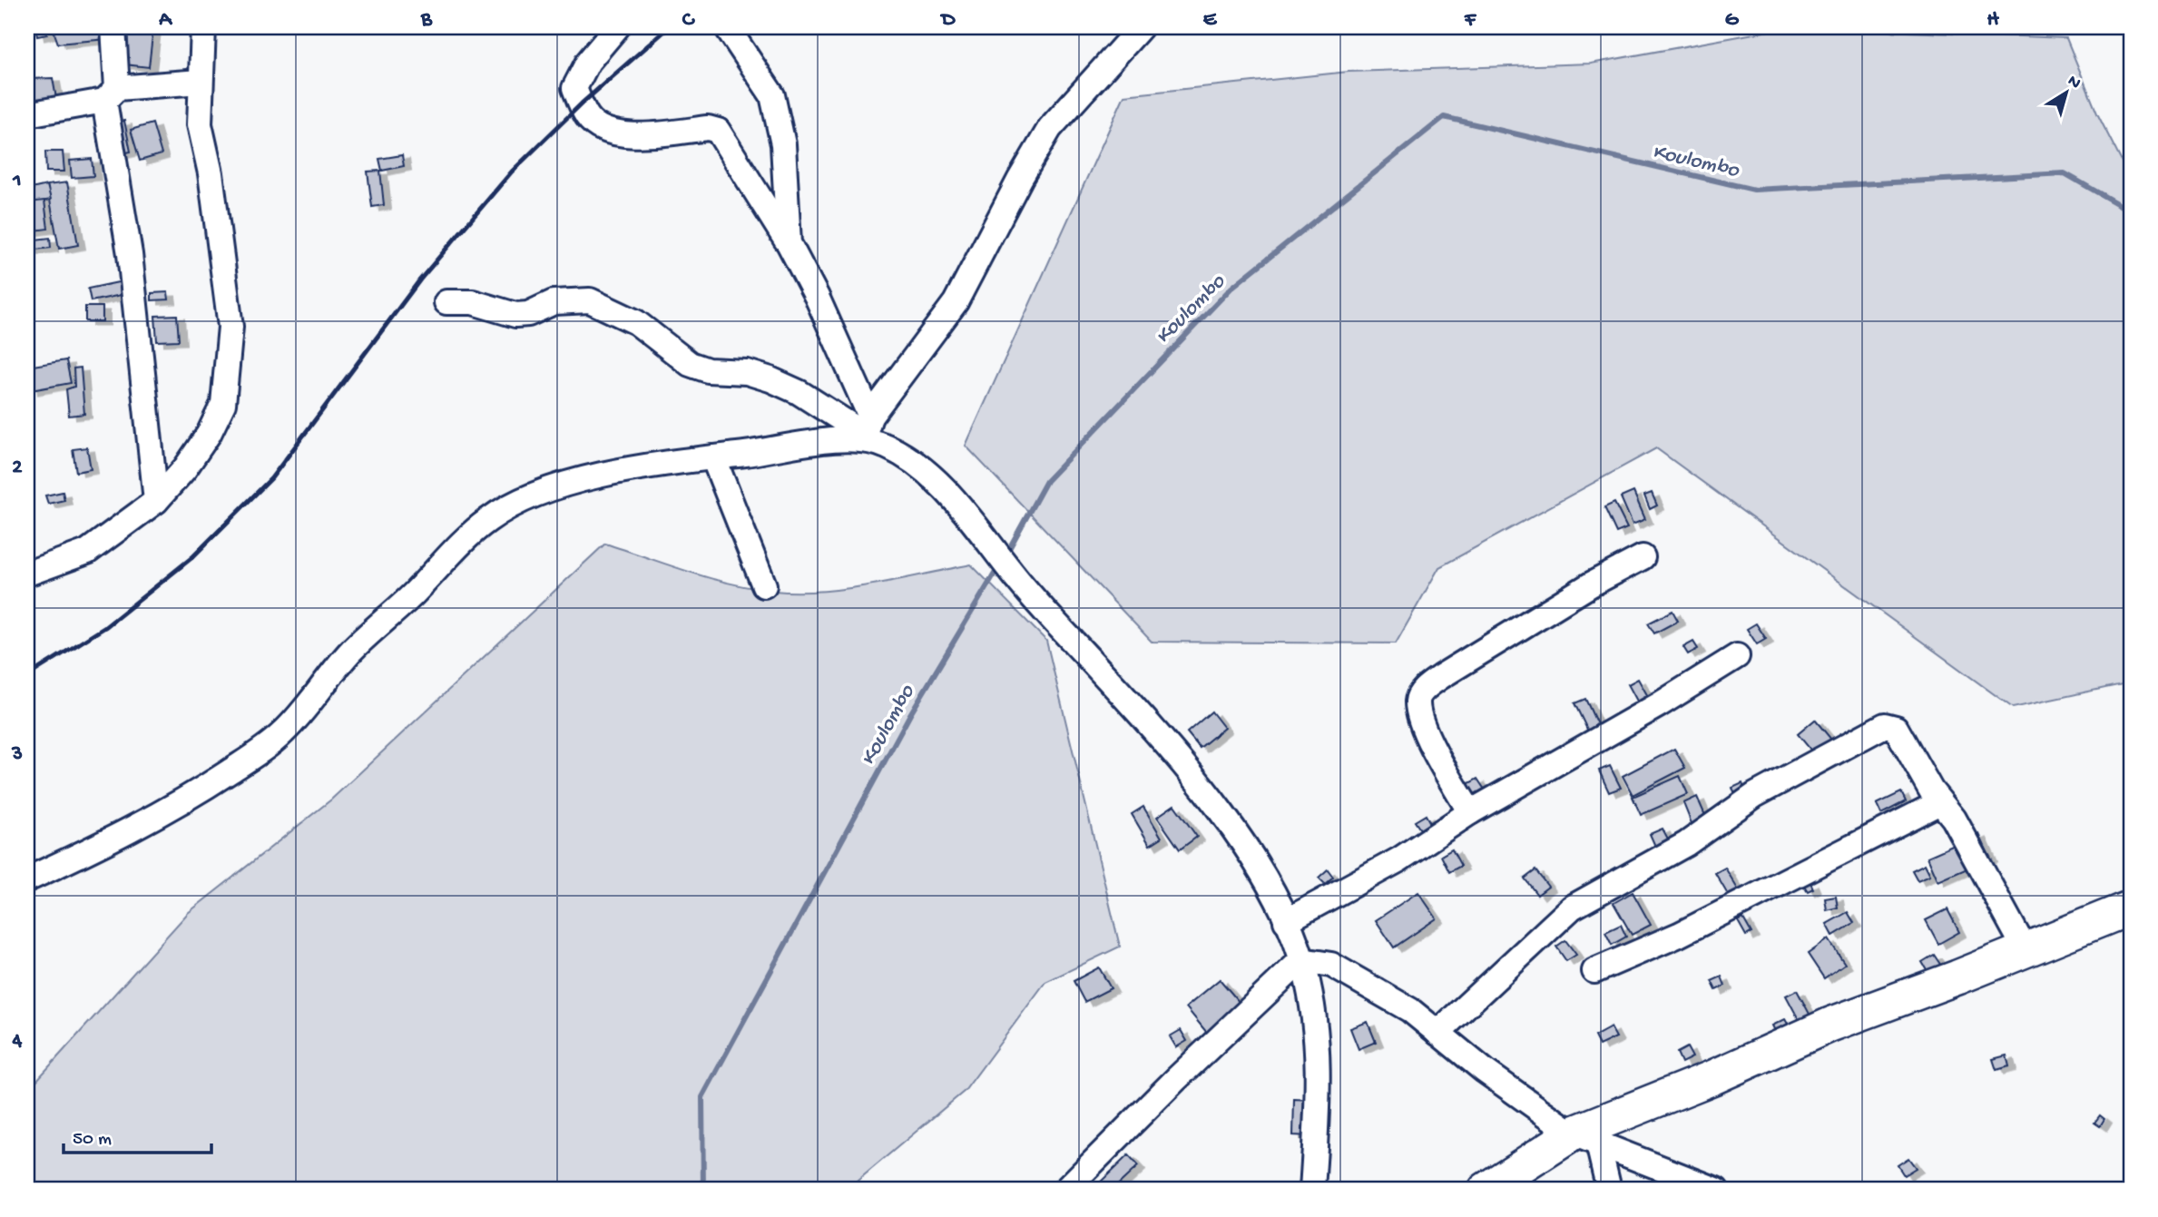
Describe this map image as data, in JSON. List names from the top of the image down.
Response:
{
  "water": ["Koulombo"],
  "scale_bar": "50 m",
  "north": "top right",
  "grid": {
    "columns": [
      "A",
      "B",
      "C",
      "D",
      "E",
      "F",
      "G",
      "H"
    ],
    "rows": [
      "1",
      "2",
      "3",
      "4"
    ]
  }
}
